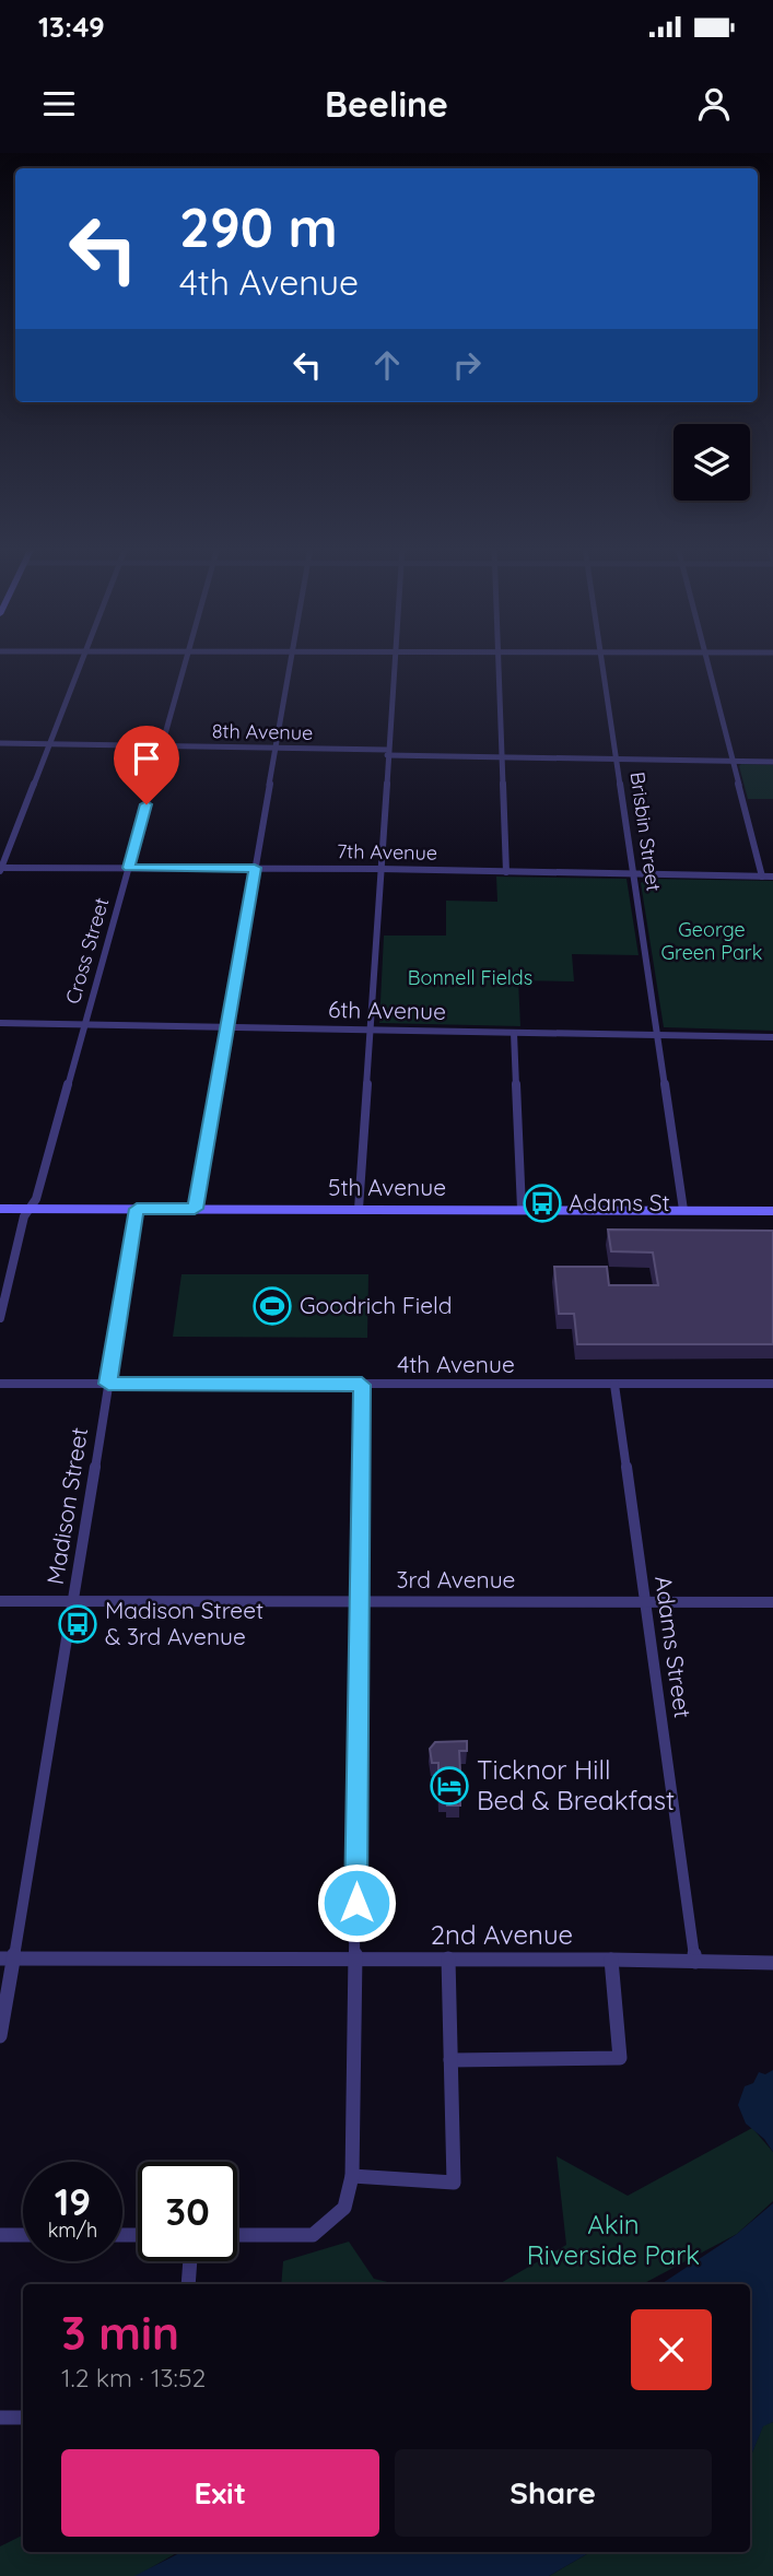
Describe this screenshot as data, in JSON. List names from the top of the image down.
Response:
{
  "streets": {
    "main road": ["5th Avenue"],
    "street": [
      "8th Avenue",
      "Brisbin Street",
      "7th Avenue",
      "Cross Street",
      "6th Avenue",
      "4th Avenue",
      "Madison Street",
      "3rd Avenue",
      "Adams Street",
      "2nd Avenue"
    ]
  },
  "crossings": [
    ["8th Avenue", "Brisbin Street"],
    ["8th Avenue", "Cross Street"],
    ["Brisbin Street", "7th Avenue"],
    ["Brisbin Street", "6th Avenue"],
    ["Brisbin Street", "5th Avenue"],
    ["7th Avenue", "Cross Street"],
    ["Cross Street", "6th Avenue"],
    ["Cross Street", "5th Avenue"],
    ["5th Avenue", "Madison Street"],
    ["4th Avenue", "Madison Street"],
    ["4th Avenue", "Adams Street"],
    ["Madison Street", "3rd Avenue"],
    ["Madison Street", "2nd Avenue"],
    ["3rd Avenue", "Adams Street"],
    ["Adams Street", "2nd Avenue"]
  ],
  "parks": ["George Green Park", "Bonnell Fields", "Akin Riverside Park"],
  "places": {
    "bus stop": ["Adams St", "Madison Street & 3rd Avenue"],
    "sports": ["Goodrich Field"],
    "hotel": ["Ticknor Hill Bed & Breakfast"]
  },
  "page": {
    "status": "13:49",
    "header": "Beeline",
    "turn": ["290 m", "4th Avenue"],
    "speed": "19 km/h",
    "limit": "30",
    "heading": ["3 min", "1.2 km · 13:52"],
    "buttons": ["Exit", "Share"]
  }
}
